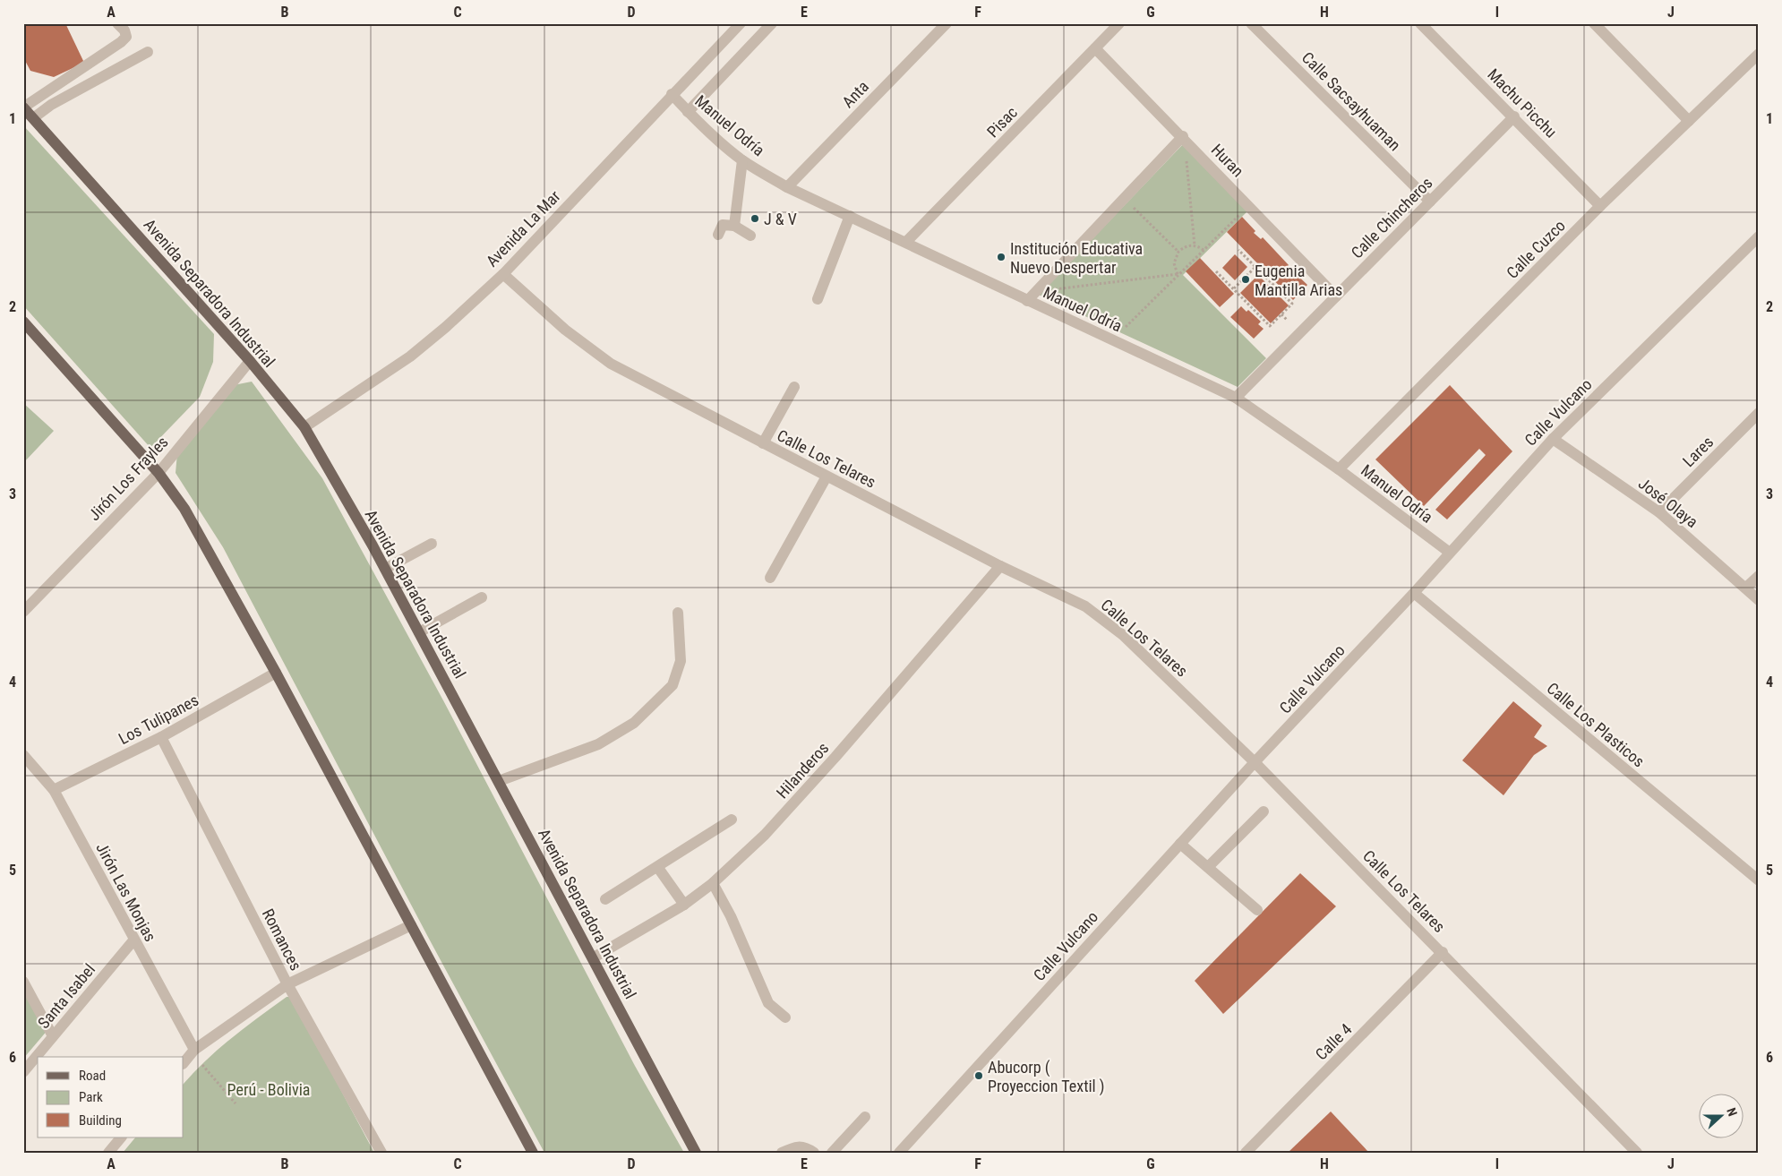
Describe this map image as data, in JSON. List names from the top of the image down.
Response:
{
  "streets": {
    "main road": ["Avenida Separadora Industrial"],
    "street": [
      "Anta",
      "Calle Sacsayhuaman",
      "Machu Picchu",
      "Pisac",
      "Manuel Odría",
      "Huran",
      "Calle Chincheros",
      "Avenida La Mar",
      "Calle Cuzco",
      "Calle Vulcano",
      "Lares",
      "Calle Los Telares",
      "Jirón Los Frayles",
      "José Olaya",
      "Los Tulipanes",
      "Calle Los Plasticos",
      "Hilanderos",
      "Jirón Las Monjas",
      "Romances",
      "Santa Isabel",
      "Calle 4"
    ]
  },
  "crossings": [
    ["Anta", "Manuel Odría"],
    ["Calle Sacsayhuaman", "Calle Chincheros"],
    ["Machu Picchu", "Calle Chincheros"],
    ["Machu Picchu", "Calle Cuzco"],
    ["Pisac", "Manuel Odría"],
    ["Pisac", "Huran"],
    ["Manuel Odría", "Calle Chincheros"],
    ["Manuel Odría", "Avenida La Mar"],
    ["Manuel Odría", "Calle Cuzco"],
    ["Manuel Odría", "Calle Vulcano"],
    ["Huran", "Calle Chincheros"],
    ["Avenida La Mar", "Avenida Separadora Industrial"],
    ["Avenida La Mar", "Calle Los Telares"],
    ["Avenida Separadora Industrial", "Jirón Los Frayles"],
    ["Avenida Separadora Industrial", "Hilanderos"],
    ["Calle Vulcano", "Calle Los Telares"],
    ["Calle Vulcano", "José Olaya"],
    ["Calle Vulcano", "Calle Los Plasticos"],
    ["Lares", "José Olaya"],
    ["Calle Los Telares", "Hilanderos"],
    ["Calle Los Telares", "Calle 4"],
    ["Los Tulipanes", "Jirón Las Monjas"],
    ["Los Tulipanes", "Romances"],
    ["Jirón Las Monjas", "Santa Isabel"]
  ],
  "parks": ["Perú - Bolivia"],
  "places": [
    "J & V",
    "Institución Educativa Nuevo Despertar",
    "Eugenia Mantilla Arias",
    "Abucorp ( Proyeccion Textil )"
  ],
  "legend": ["Road", "Park", "Building"],
  "north": "right",
  "grid": {
    "columns": [
      "A",
      "B",
      "C",
      "D",
      "E",
      "F",
      "G",
      "H",
      "I",
      "J"
    ],
    "rows": [
      "1",
      "2",
      "3",
      "4",
      "5",
      "6"
    ]
  }
}
